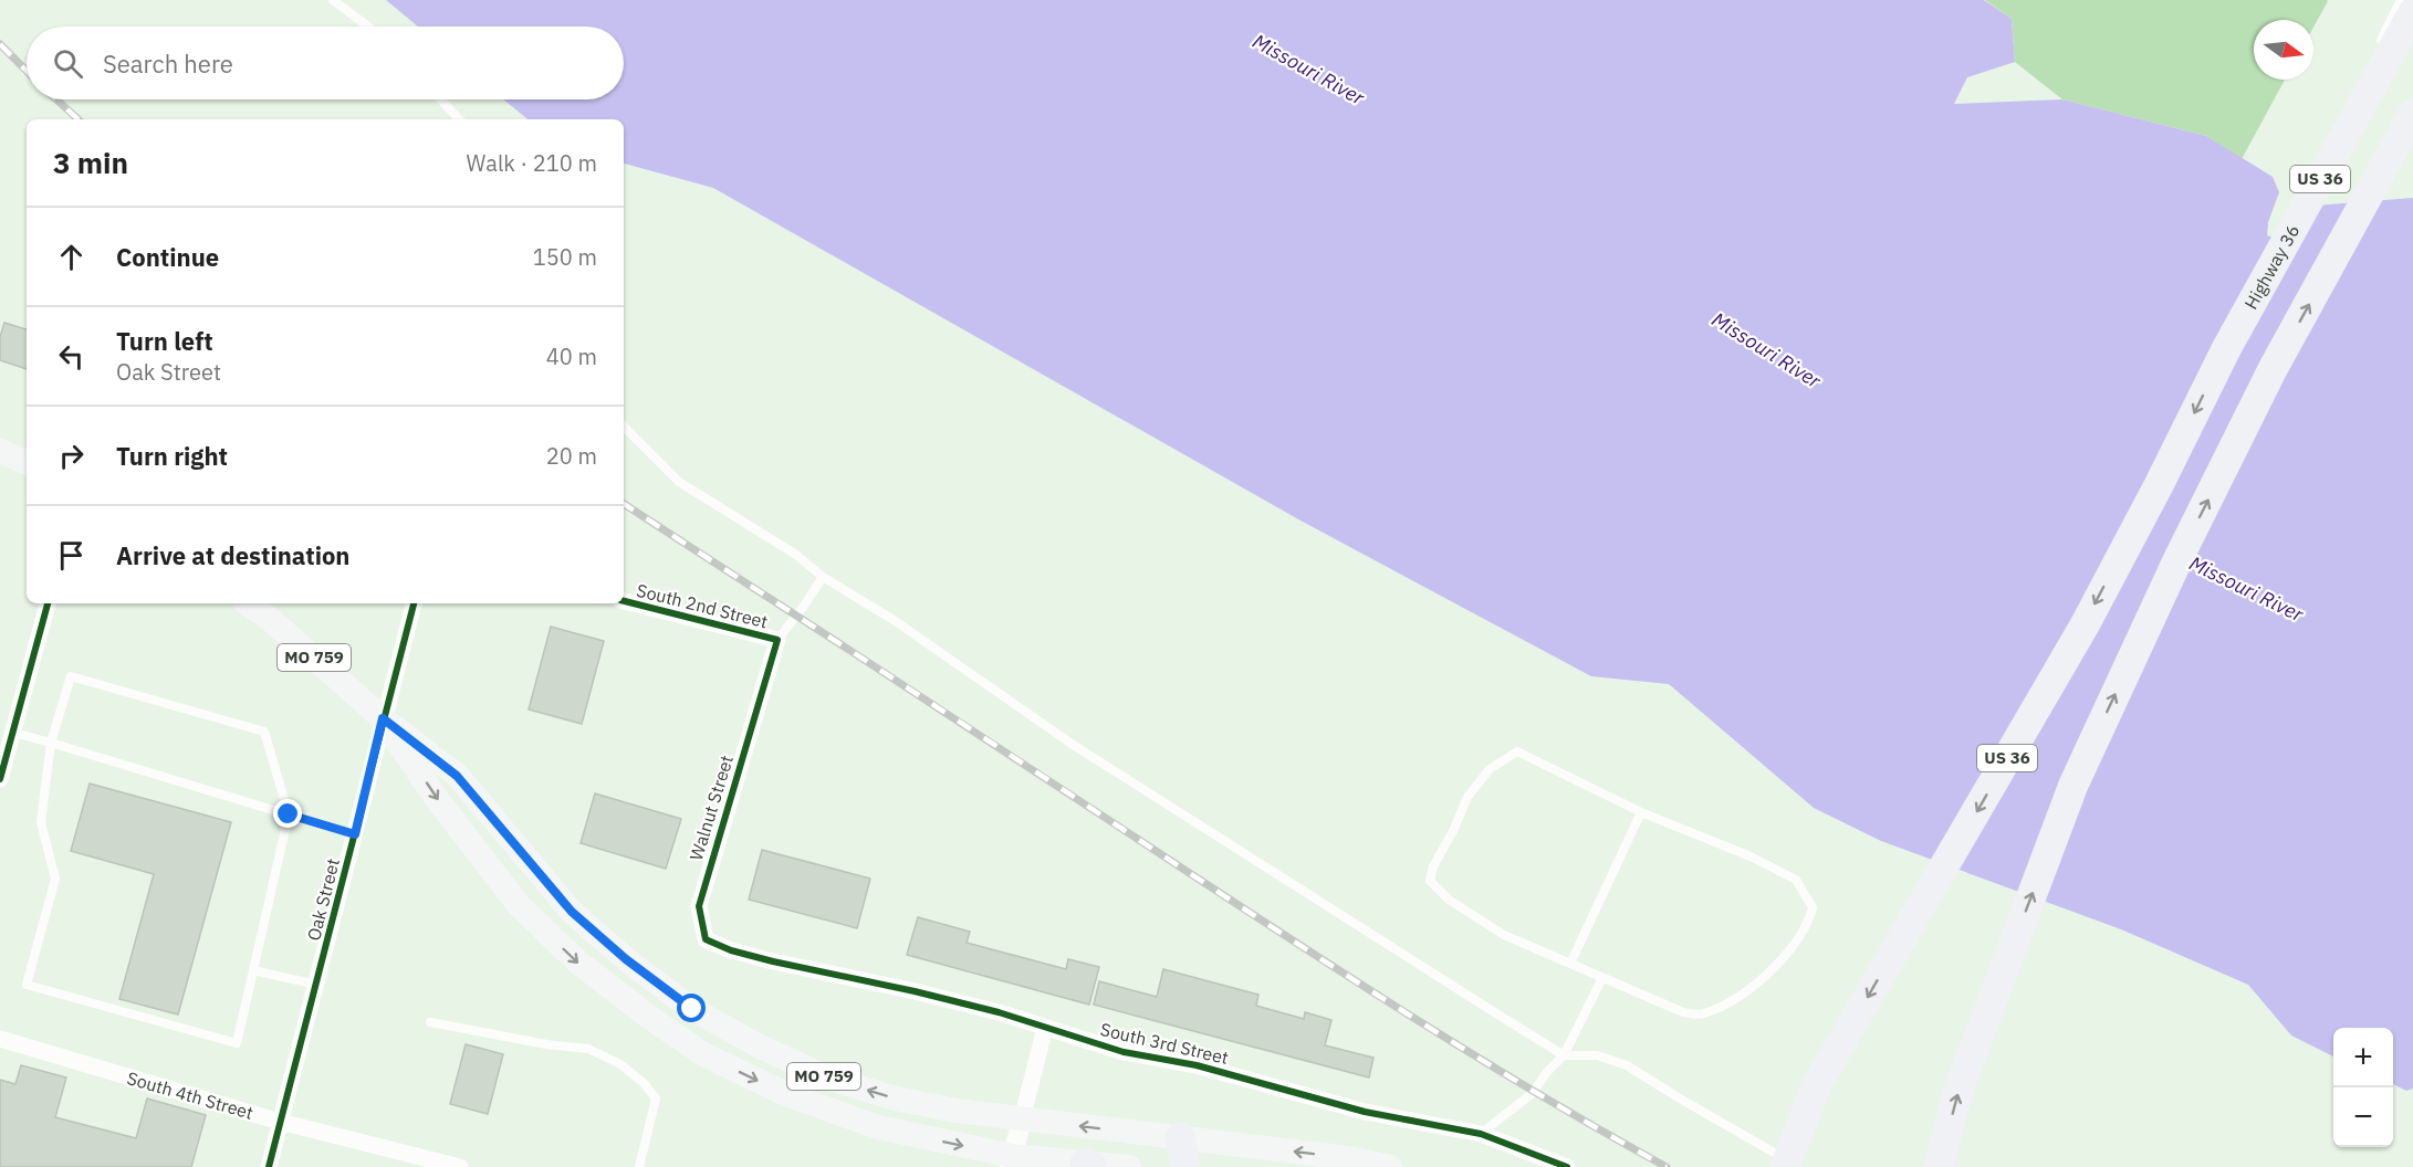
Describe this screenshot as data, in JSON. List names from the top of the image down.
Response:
{
  "streets": {
    "highway": ["US 36", "Highway 36"],
    "main road": ["MO 759"],
    "street": [
      "South 2nd Street",
      "Walnut Street",
      "Oak Street",
      "South 3rd Street",
      "South 4th Street"
    ]
  },
  "crossings": [
    ["US 36", "Highway 36"],
    ["South 2nd Street", "Walnut Street"],
    ["MO 759", "Oak Street"],
    ["Walnut Street", "South 3rd Street"],
    ["Oak Street", "South 4th Street"]
  ],
  "water": ["Missouri River"],
  "north": "right",
  "page": {
    "search": "Search here",
    "heading": ["3 min", "Walk · 210 m"],
    "list": [
      ["Continue", "150 m"],
      ["Turn left", "Oak Street", "40 m"],
      ["Turn right", "20 m"],
      "Arrive at destination"
    ],
    "map_buttons": ["+", "−"]
  }
}
